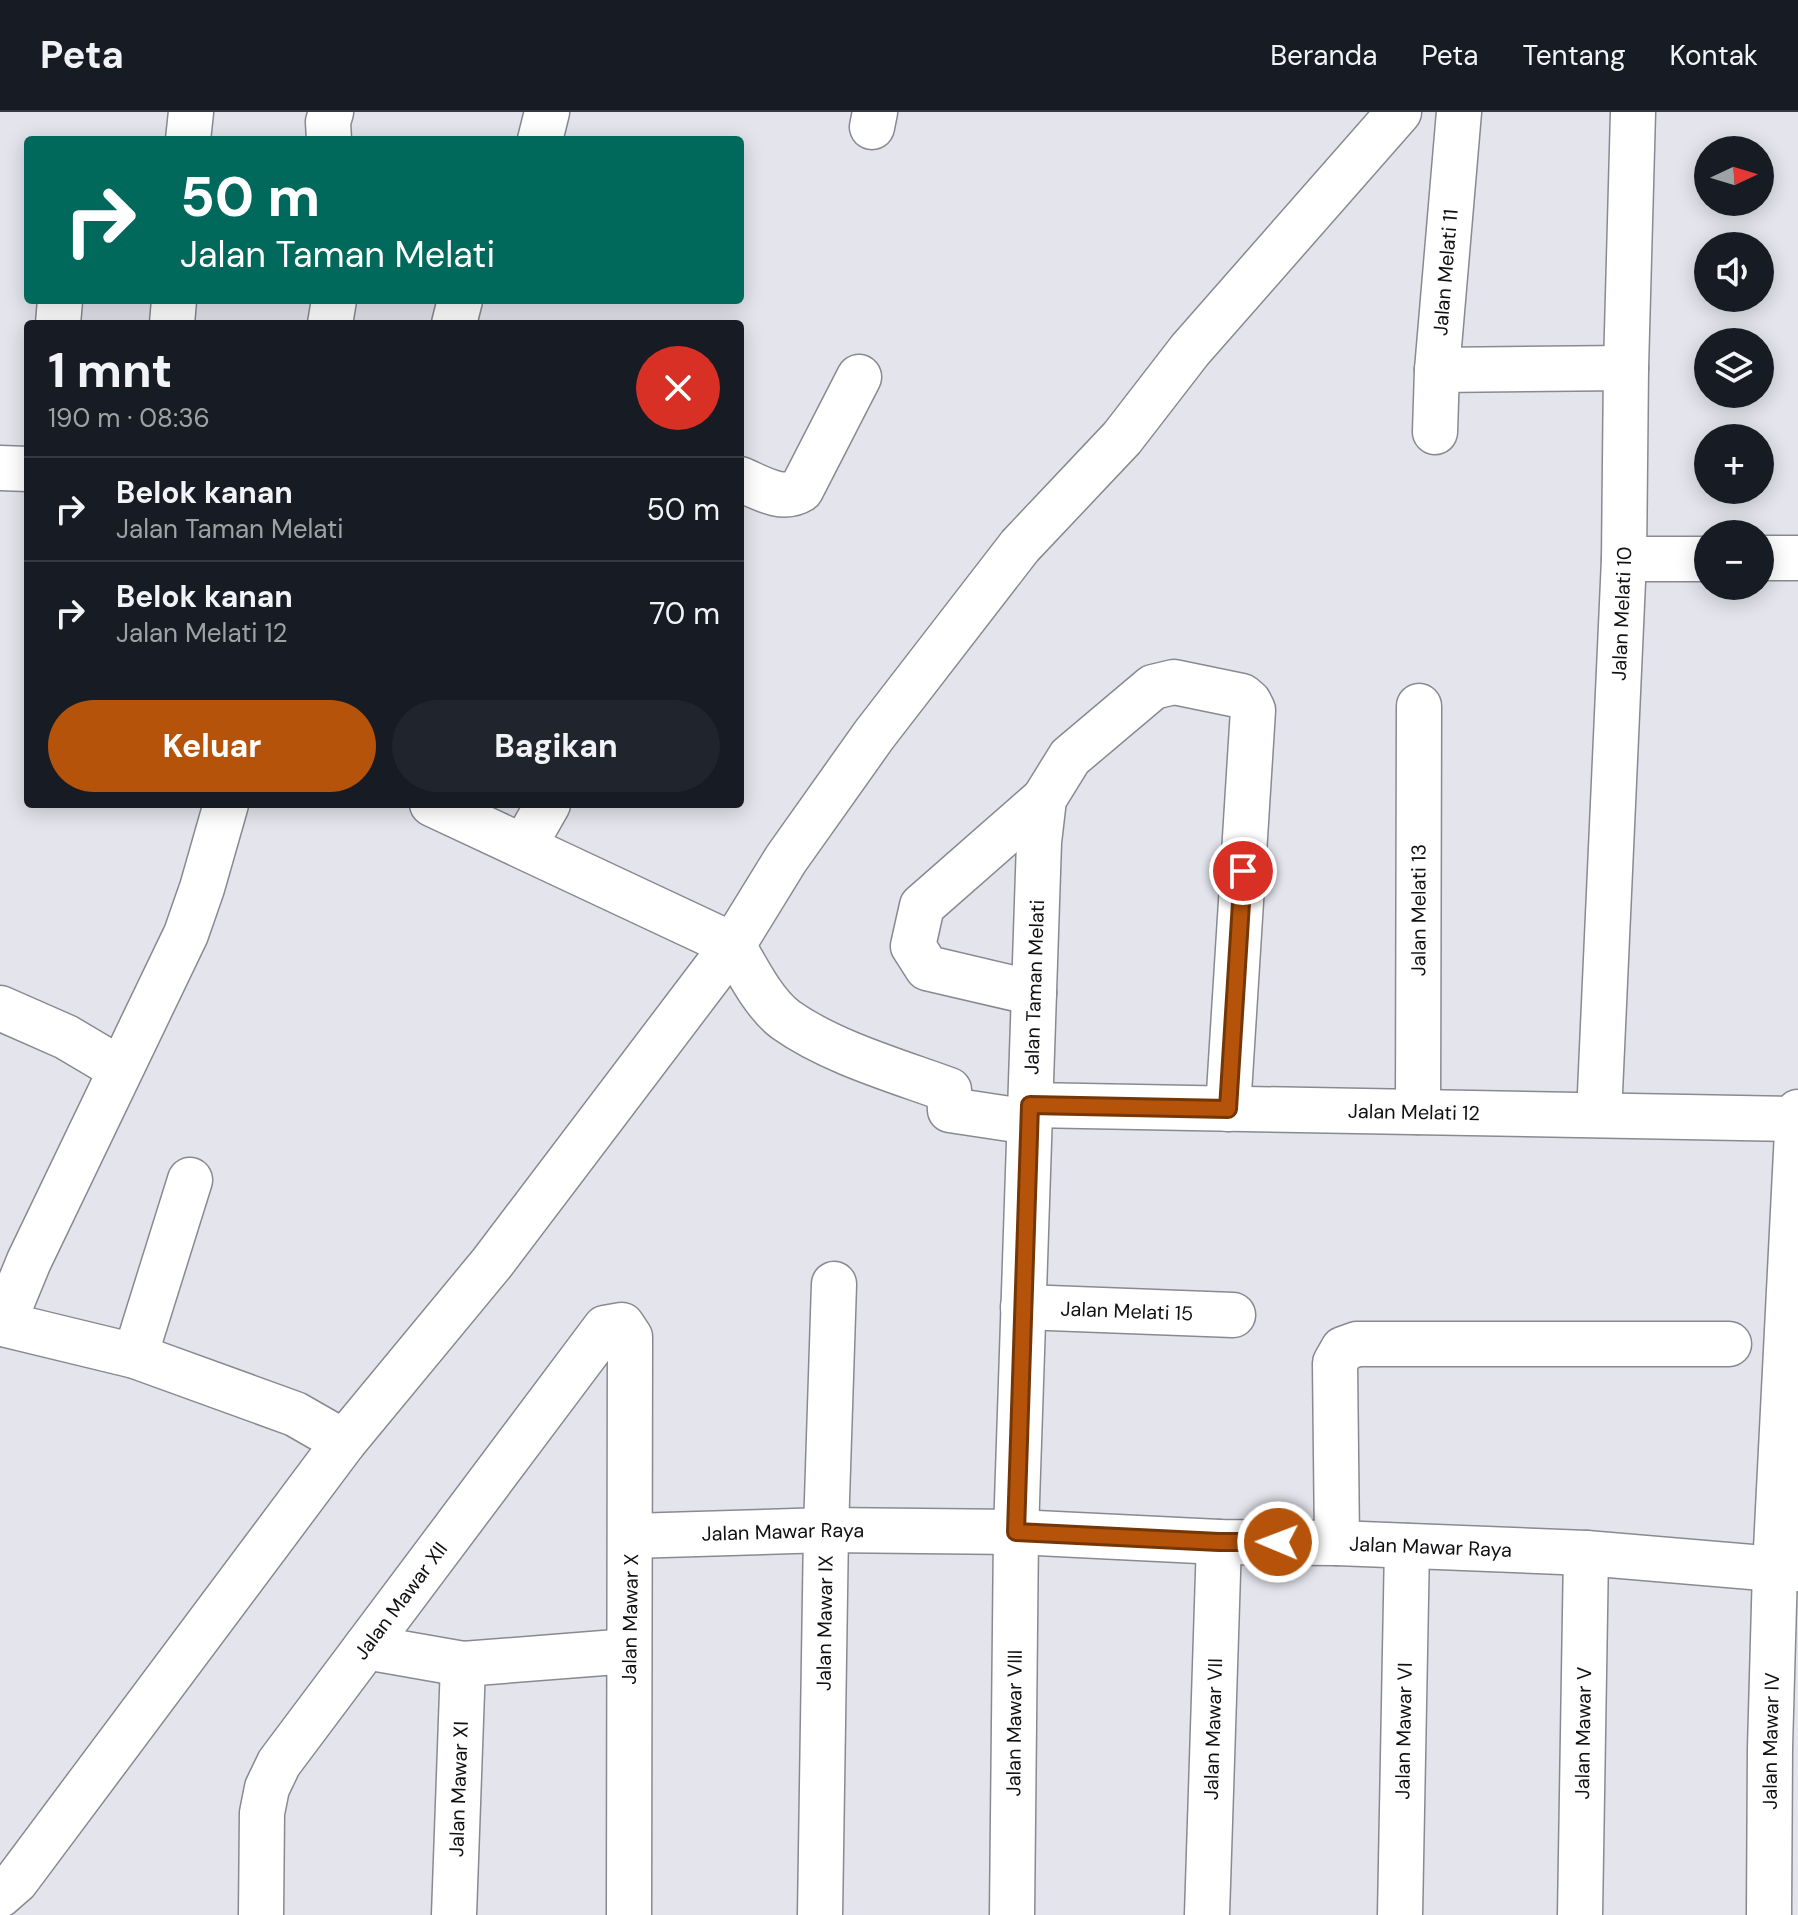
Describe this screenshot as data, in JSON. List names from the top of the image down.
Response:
{
  "streets": {
    "street": [
      "Jalan Melati 11",
      "Jalan Melati 10",
      "Jalan Melati 13",
      "Jalan Taman Melati",
      "Jalan Melati 12",
      "Jalan Melati 15",
      "Jalan Mawar Raya",
      "Jalan Mawar XII",
      "Jalan Mawar X",
      "Jalan Mawar IX",
      "Jalan Mawar VIII",
      "Jalan Mawar VII",
      "Jalan Mawar VI",
      "Jalan Mawar V",
      "Jalan Mawar IV",
      "Jalan Mawar XI"
    ]
  },
  "crossings": [
    ["Jalan Melati 10", "Jalan Melati 12"],
    ["Jalan Melati 13", "Jalan Melati 12"],
    ["Jalan Taman Melati", "Jalan Melati 12"],
    ["Jalan Taman Melati", "Jalan Melati 15"],
    ["Jalan Taman Melati", "Jalan Mawar Raya"],
    ["Jalan Taman Melati", "Jalan Mawar VIII"],
    ["Jalan Melati 12", "Jalan Mawar IV"],
    ["Jalan Mawar Raya", "Jalan Mawar X"],
    ["Jalan Mawar Raya", "Jalan Mawar IX"],
    ["Jalan Mawar Raya", "Jalan Mawar VIII"],
    ["Jalan Mawar Raya", "Jalan Mawar VII"],
    ["Jalan Mawar Raya", "Jalan Mawar VI"],
    ["Jalan Mawar Raya", "Jalan Mawar V"],
    ["Jalan Mawar Raya", "Jalan Mawar IV"],
    ["Jalan Mawar XII", "Jalan Mawar X"]
  ],
  "north": "right",
  "page": {
    "header": "Peta",
    "nav": [
      "Beranda",
      "Peta",
      "Tentang",
      "Kontak"
    ],
    "map_buttons": ["+", "−"],
    "turn": ["50 m", "Jalan Taman Melati"],
    "heading": ["1 mnt", "190 m · 08:36"],
    "list": [
      {
        "name": "Belok kanan",
        "note": "Jalan Taman Melati",
        "value": "50 m"
      },
      {
        "name": "Belok kanan",
        "note": "Jalan Melati 12",
        "value": "70 m"
      }
    ],
    "buttons": ["Keluar", "Bagikan"]
  }
}
